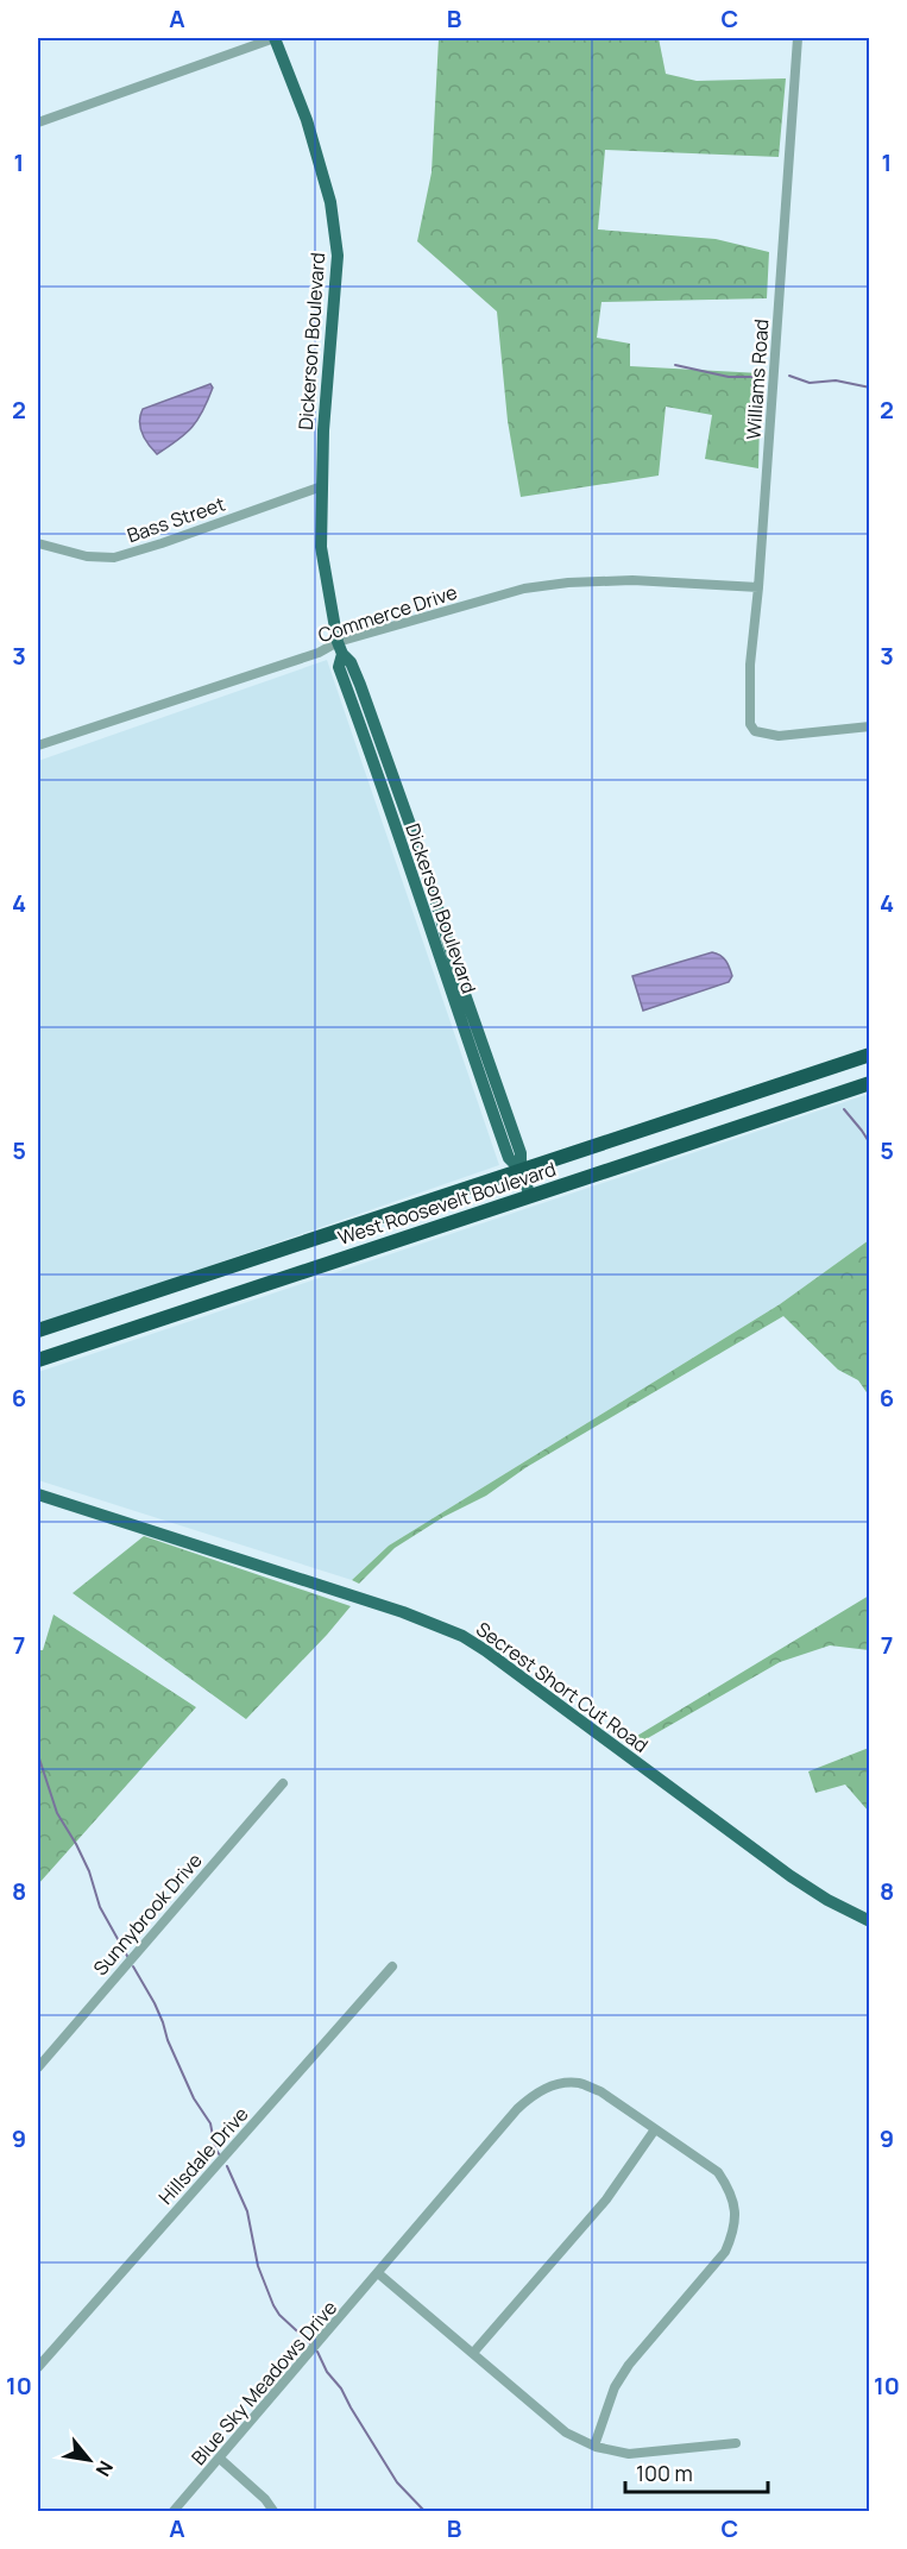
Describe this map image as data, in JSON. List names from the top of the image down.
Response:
{
  "streets": {
    "highway": ["West Roosevelt Boulevard"],
    "main road": ["Dickerson Boulevard", "Secrest Short Cut Road"],
    "street": [
      "Williams Road",
      "Bass Street",
      "Commerce Drive",
      "Sunnybrook Drive",
      "Hillsdale Drive",
      "Blue Sky Meadows Drive"
    ]
  },
  "crossings": [
    ["Dickerson Boulevard", "Bass Street"],
    ["Dickerson Boulevard", "Commerce Drive"],
    ["Dickerson Boulevard", "West Roosevelt Boulevard"],
    ["Williams Road", "Commerce Drive"]
  ],
  "scale_bar": "100 m",
  "north": "bottom right",
  "grid": {
    "columns": ["A", "B", "C"],
    "rows": [
      "1",
      "2",
      "3",
      "4",
      "5",
      "6",
      "7",
      "8",
      "9",
      "10"
    ]
  }
}
